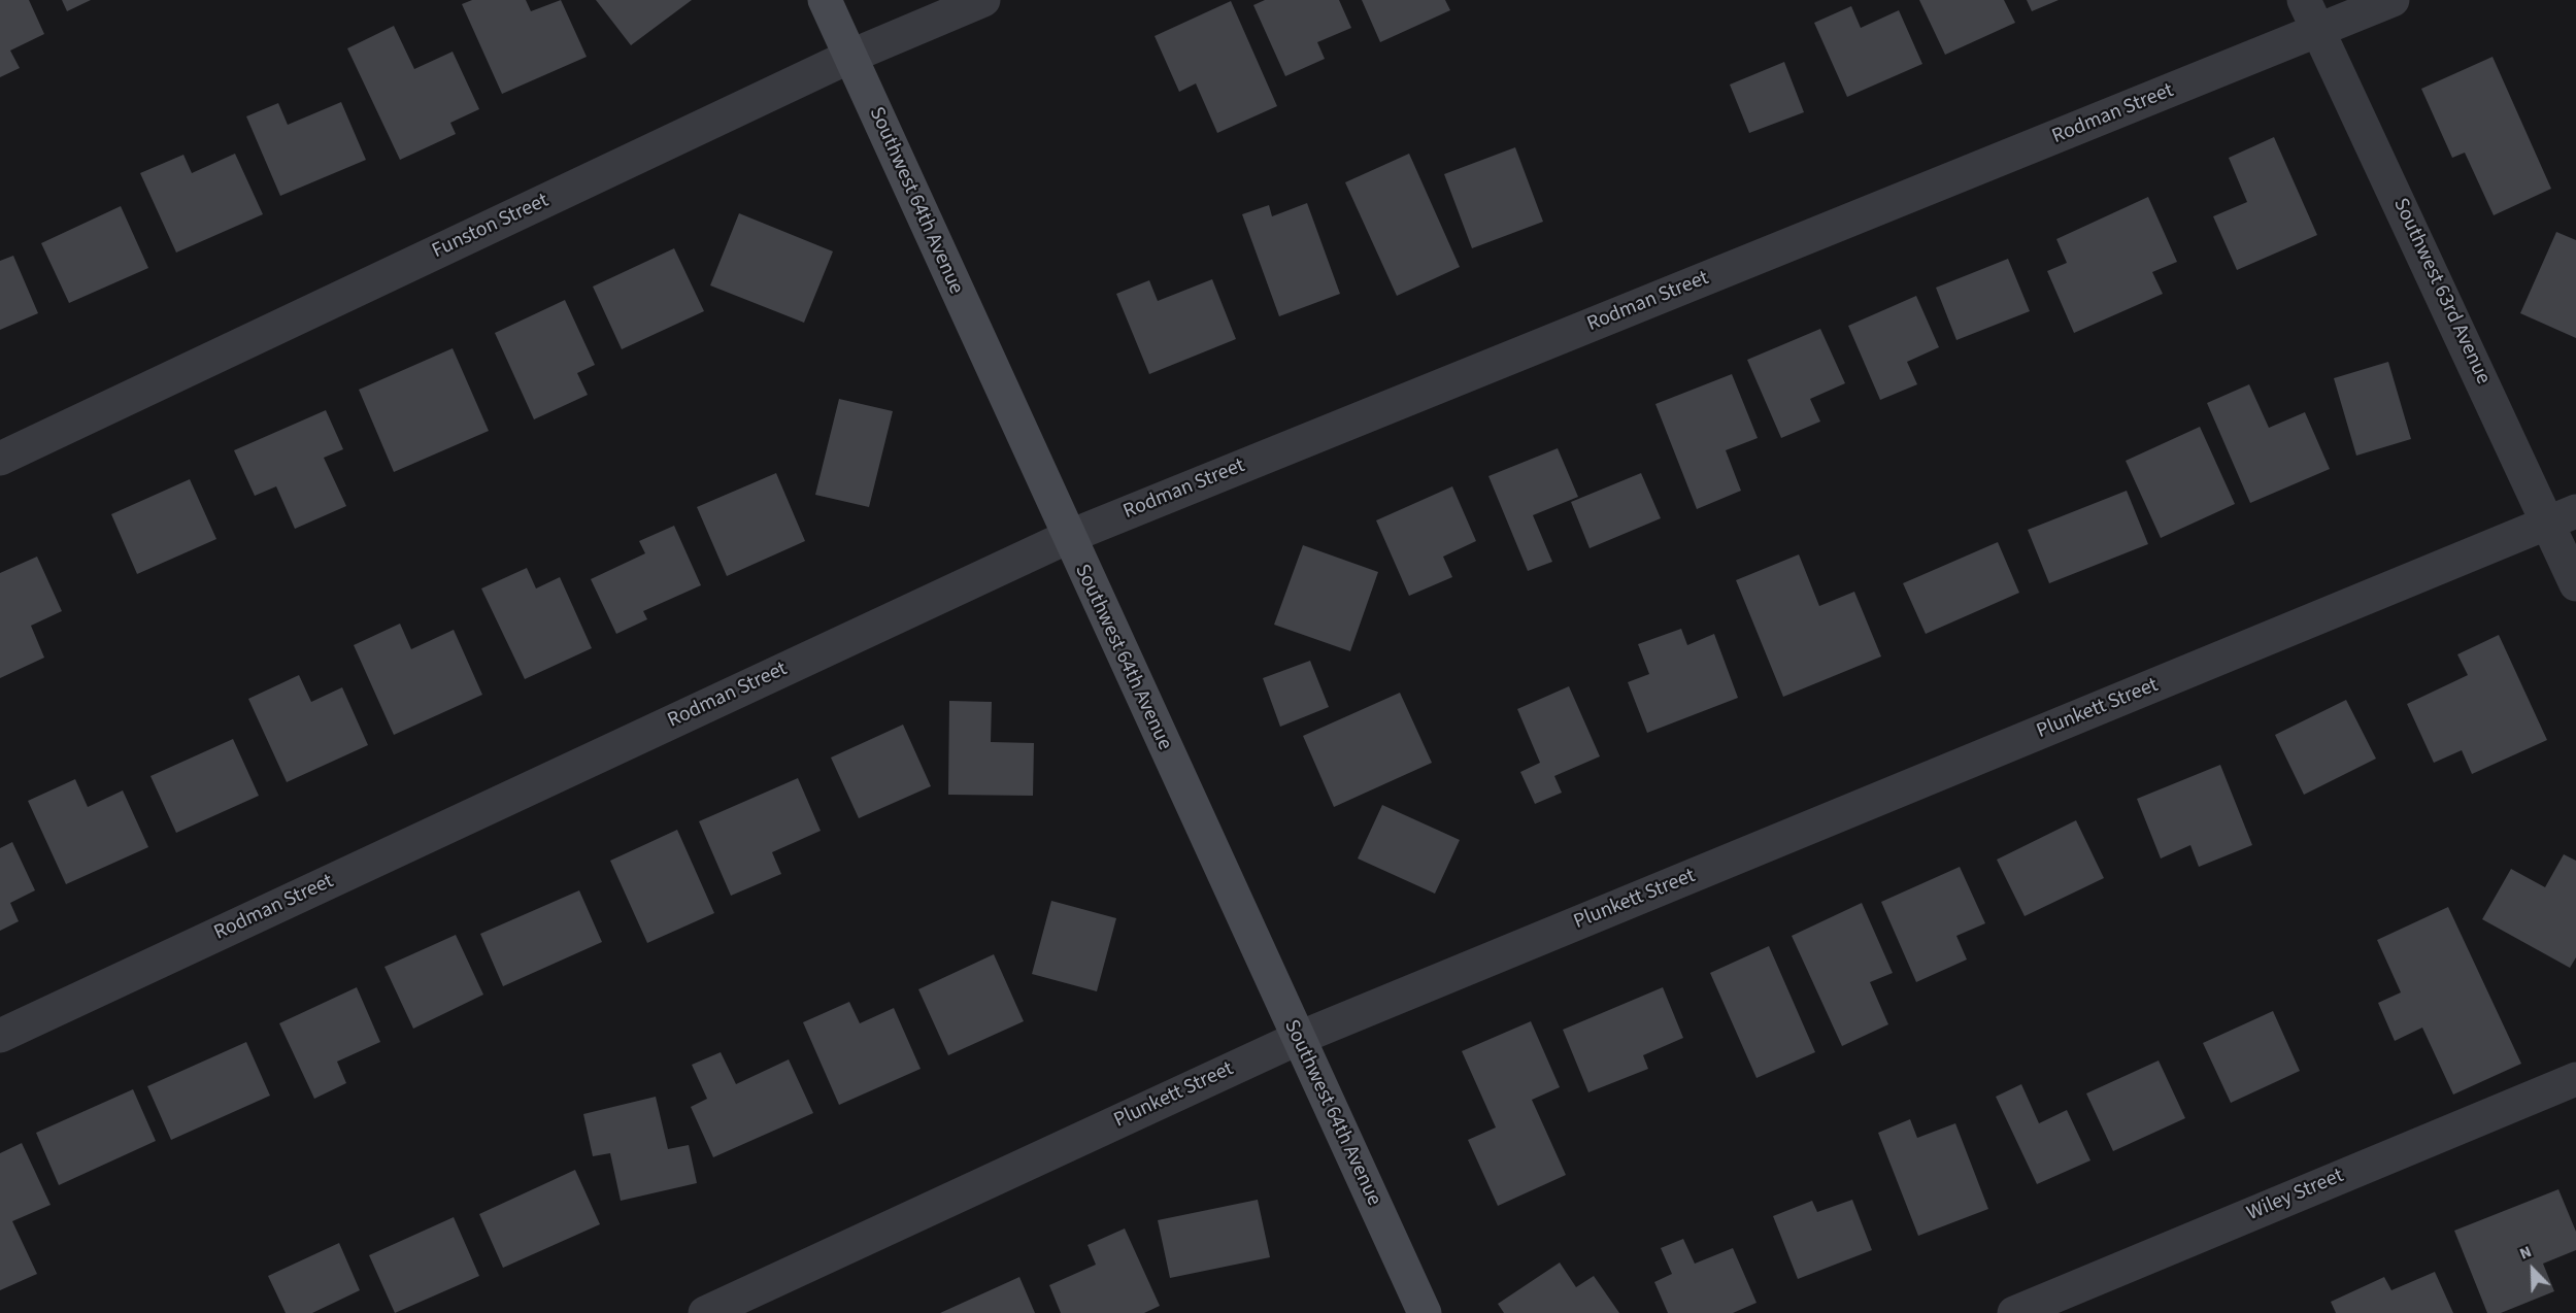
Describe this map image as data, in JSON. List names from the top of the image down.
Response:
{
  "streets": {
    "street": [
      "Rodman Street",
      "Southwest 64th Avenue",
      "Funston Street",
      "Southwest 63rd Avenue",
      "Plunkett Street",
      "Wiley Street"
    ]
  },
  "crossings": [
    ["Rodman Street", "Southwest 64th Avenue"],
    ["Rodman Street", "Southwest 63rd Avenue"],
    ["Southwest 64th Avenue", "Funston Street"],
    ["Southwest 64th Avenue", "Plunkett Street"],
    ["Southwest 63rd Avenue", "Plunkett Street"]
  ],
  "north": "top left"
}
